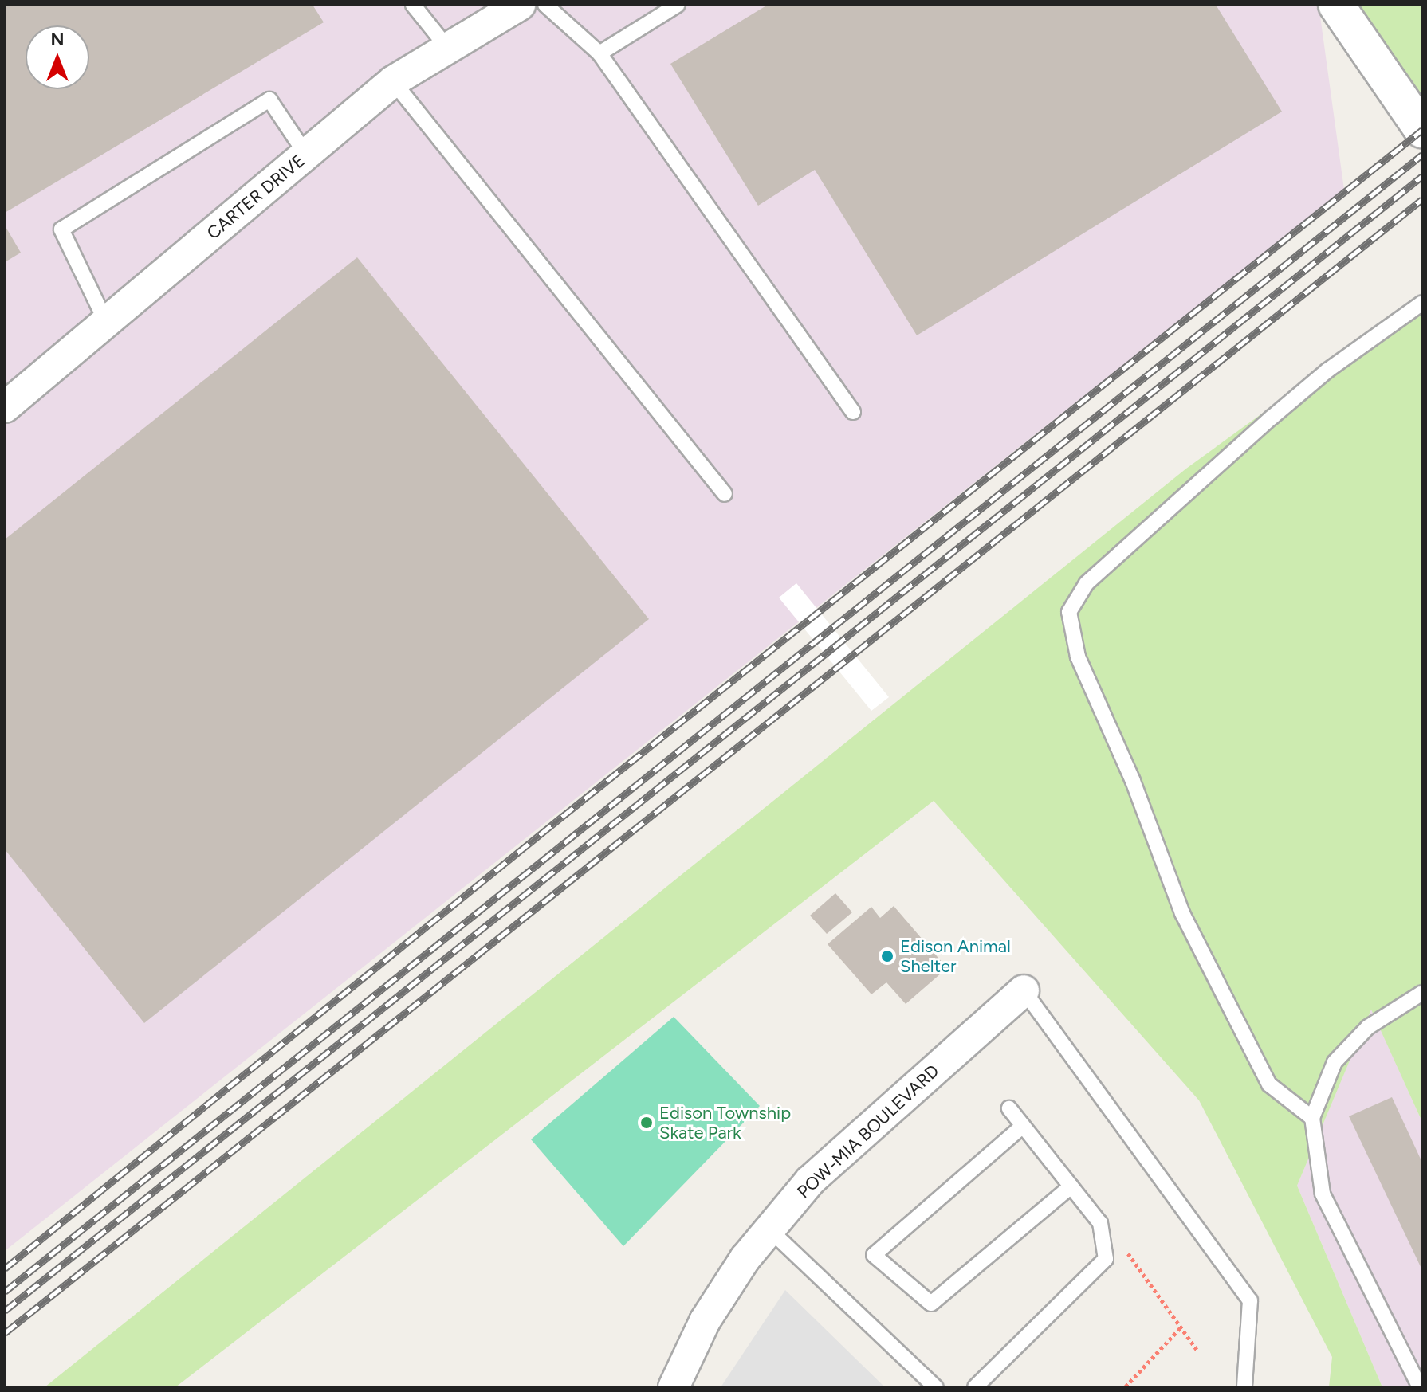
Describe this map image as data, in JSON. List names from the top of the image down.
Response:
{
  "streets": {
    "street": ["CARTER DRIVE", "POW-MIA BOULEVARD"]
  },
  "places": ["Edison Animal Shelter", "Edison Township Skate Park"],
  "north": "top"
}
